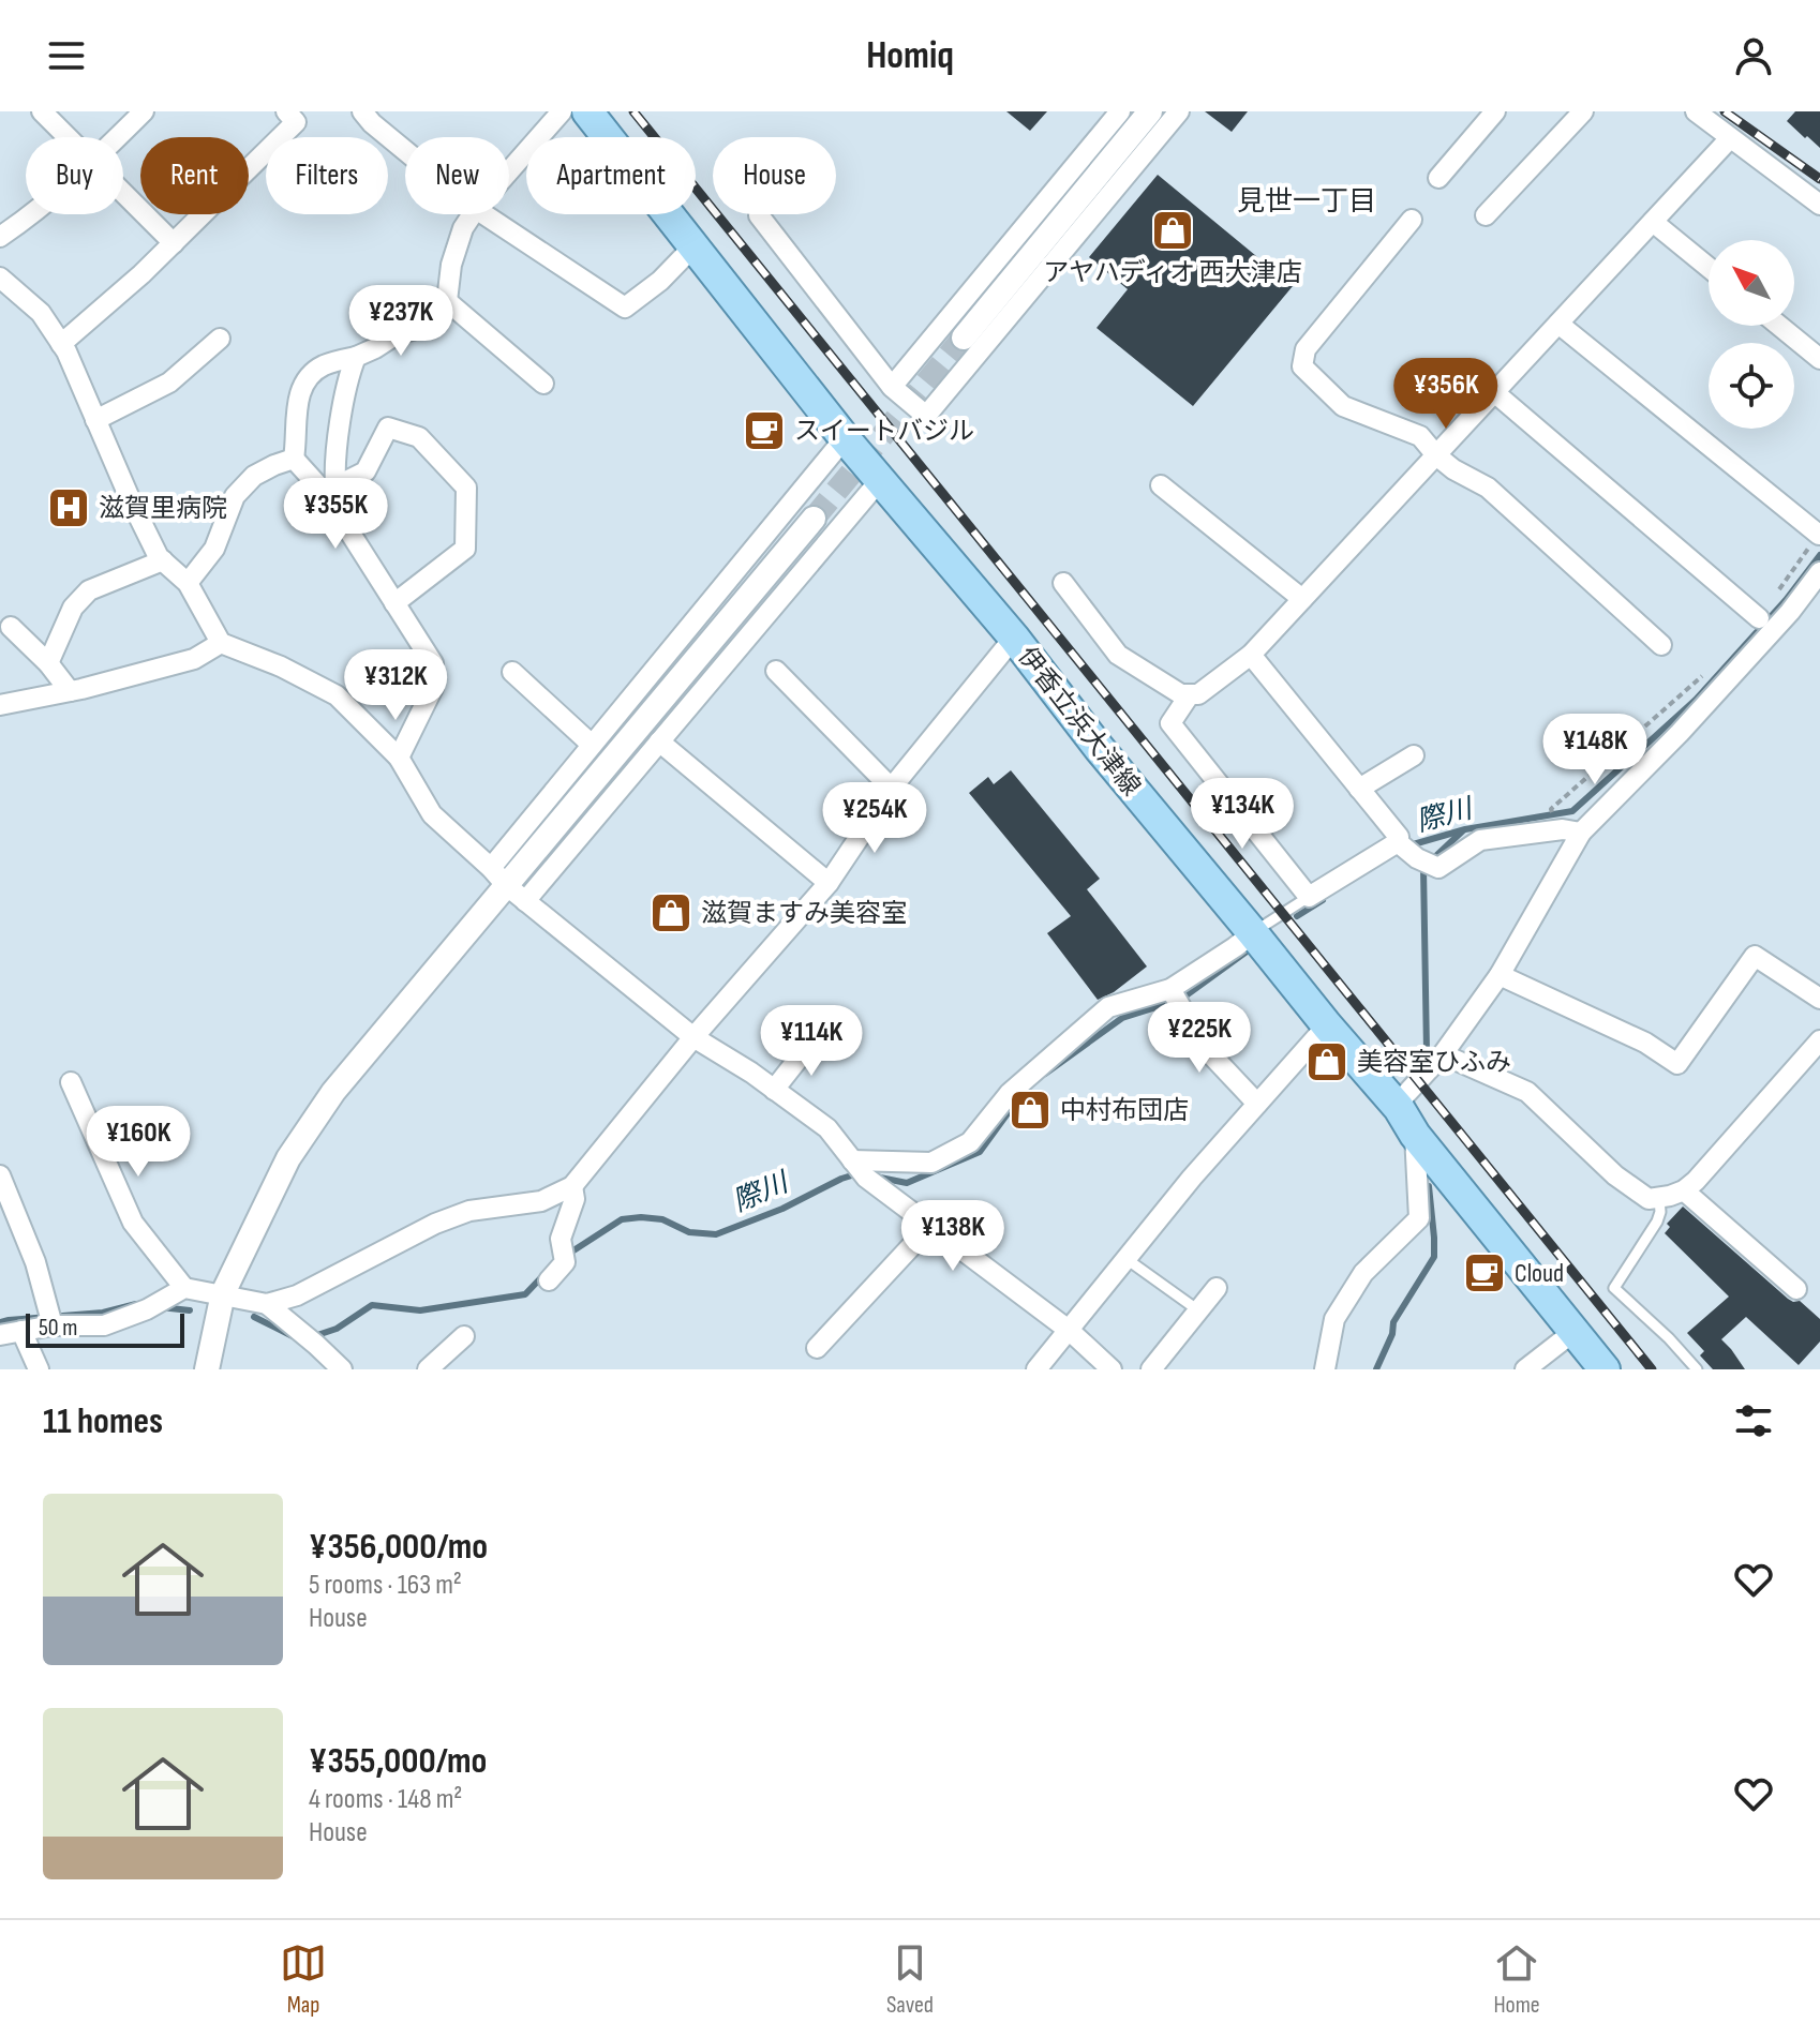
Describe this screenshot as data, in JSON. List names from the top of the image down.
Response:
{
  "streets": {
    "main road": ["伊香立浜大津線"]
  },
  "districts": ["見世一丁目"],
  "water": ["際川"],
  "places": {
    "shop": [
      "アヤハディオ 西大津店",
      "滋賀ますみ美容室",
      "美容室ひふみ",
      "中村布団店"
    ],
    "cafe": ["スイートバジル", "Cloud"],
    "hospital": ["滋賀里病院"]
  },
  "scale_bar": "50 m",
  "north": "top left",
  "page": {
    "header": "Homiq",
    "chip": [
      "Buy",
      "Rent",
      "Filters",
      "New",
      "Apartment",
      "House"
    ],
    "price": [
      "¥237K",
      "¥356K",
      "¥355K",
      "¥312K",
      "¥148K",
      "¥134K",
      "¥254K",
      "¥225K",
      "¥114K",
      "¥160K",
      "¥138K"
    ],
    "scale": "50 m",
    "heading": "11 homes",
    "list": [
      {
        "name": "¥356,000/mo",
        "note": "5 rooms · 163 m² · House"
      },
      {
        "name": "¥355,000/mo",
        "note": "4 rooms · 148 m² · House"
      }
    ],
    "tabs": ["Map", "Saved", "Home"]
  }
}
